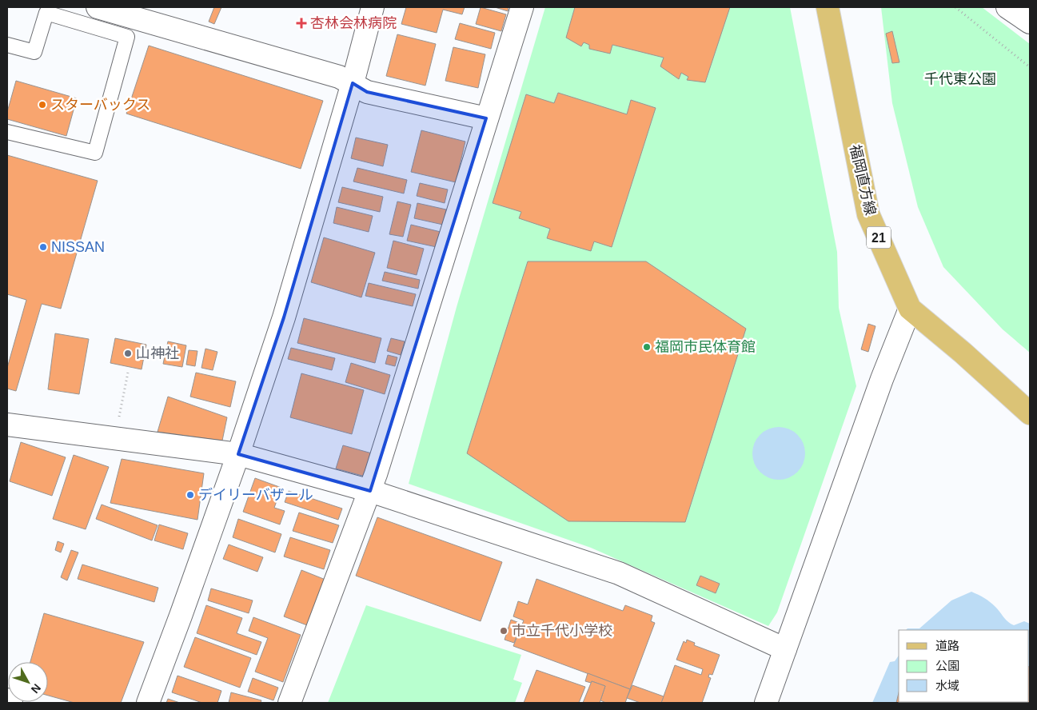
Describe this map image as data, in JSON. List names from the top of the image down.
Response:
{
  "streets": {
    "main road": ["福岡直方線", "21"]
  },
  "parks": ["千代東公園"],
  "places": {
    "health": ["杏林会林病院"],
    "other": [
      "スターバックス",
      "NISSAN",
      "福岡市民体育館",
      "山神社",
      "デイリーバザール",
      "市立千代小学校"
    ]
  },
  "legend": ["道路", "公園", "水域"],
  "north": "bottom right"
}
